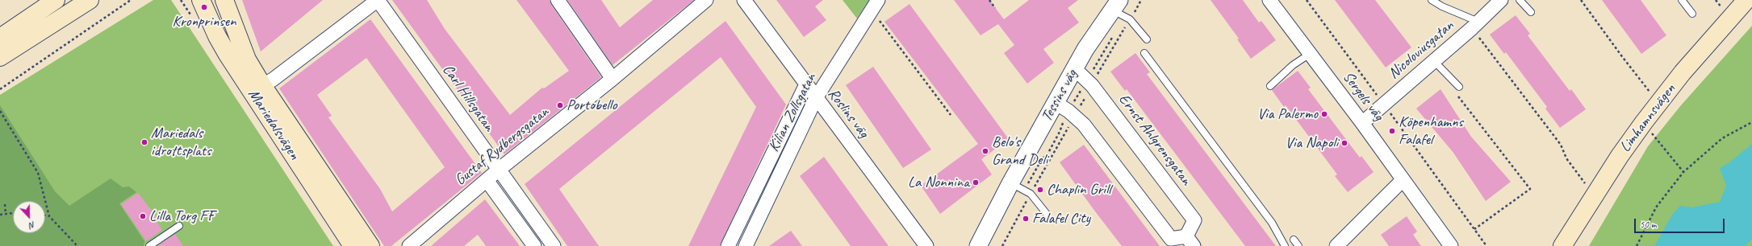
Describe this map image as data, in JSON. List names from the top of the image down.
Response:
{
  "streets": {
    "main road": ["Limhamnsvägen", "Mariedalsvägen"],
    "street": [
      "Nicoloviusgatan",
      "Tessins väg",
      "Sergels väg",
      "Carl Hillsgatan",
      "Kilian Zollsgatan",
      "Roslins väg",
      "Ernst Ahlgrensgatan",
      "Gustaf Rydbergsgatan"
    ]
  },
  "crossings": [
    ["Nicoloviusgatan", "Sergels väg"],
    ["Tessins väg", "Ernst Ahlgrensgatan"],
    ["Carl Hillsgatan", "Gustaf Rydbergsgatan"],
    ["Kilian Zollsgatan", "Roslins väg"]
  ],
  "places": [
    "Kronprinsen",
    "Portobello",
    "Via Palermo",
    "Köpenhamns Falafel",
    "Mariedals idrottsplats",
    "Via Napoli",
    "Belo's Grand Deli",
    "La Nonnina",
    "Chaplin Grill",
    "Lilla Torg FF",
    "Falafel City"
  ],
  "scale_bar": "50 m",
  "north": "bottom"
}
